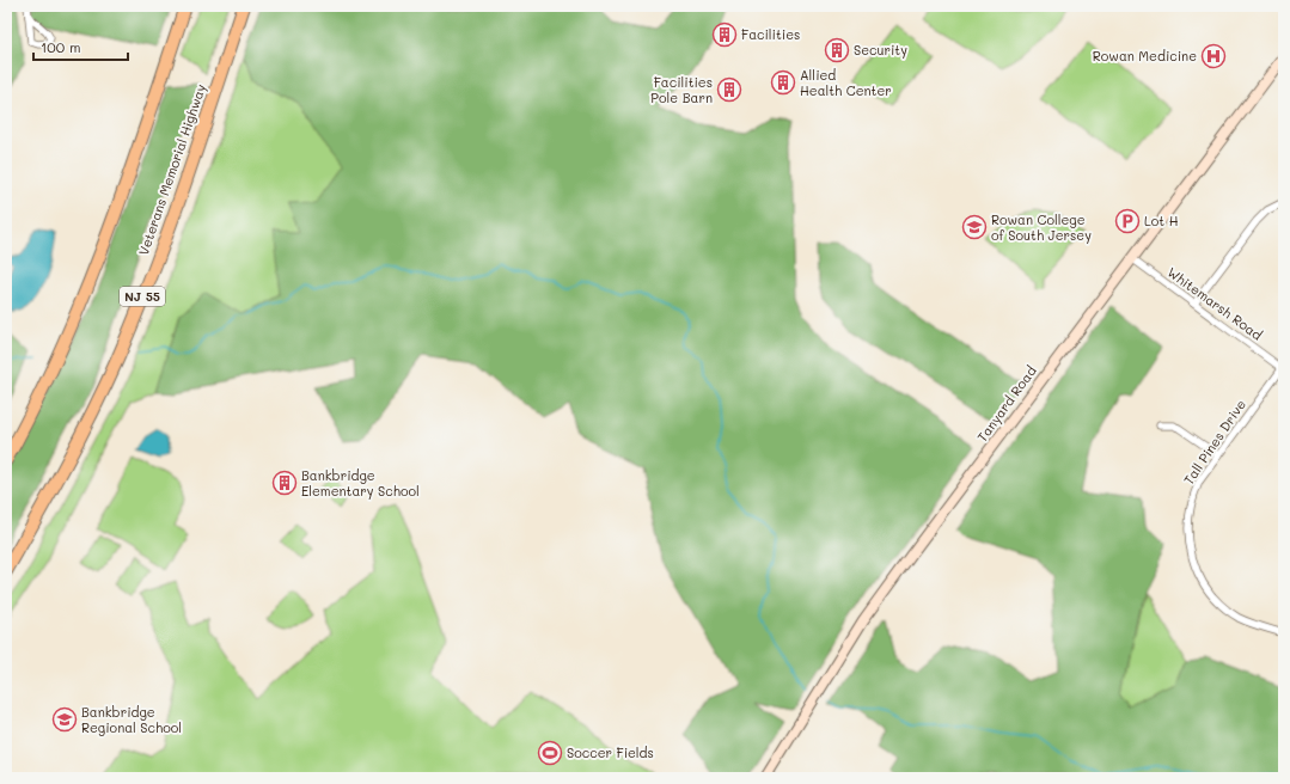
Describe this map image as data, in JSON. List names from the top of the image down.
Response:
{
  "streets": {
    "highway": ["Veterans Memorial Highway", "NJ 55"],
    "street": ["Whitemarsh Road", "Tanyard Road", "Tall Pines Drive"]
  },
  "crossings": [
    ["Whitemarsh Road", "Tanyard Road"],
    ["Whitemarsh Road", "Tall Pines Drive"]
  ],
  "places": {
    "building": [
      "Facilities",
      "Security",
      "Allied Health Center",
      "Facilities Pole Barn",
      "Bankbridge Elementary School"
    ],
    "hospital": ["Rowan Medicine"],
    "parking": ["Lot H"],
    "school or university": ["Rowan College of South Jersey", "Bankbridge Regional School"],
    "sports": ["Soccer Fields"]
  },
  "scale_bar": "100 m"
}
